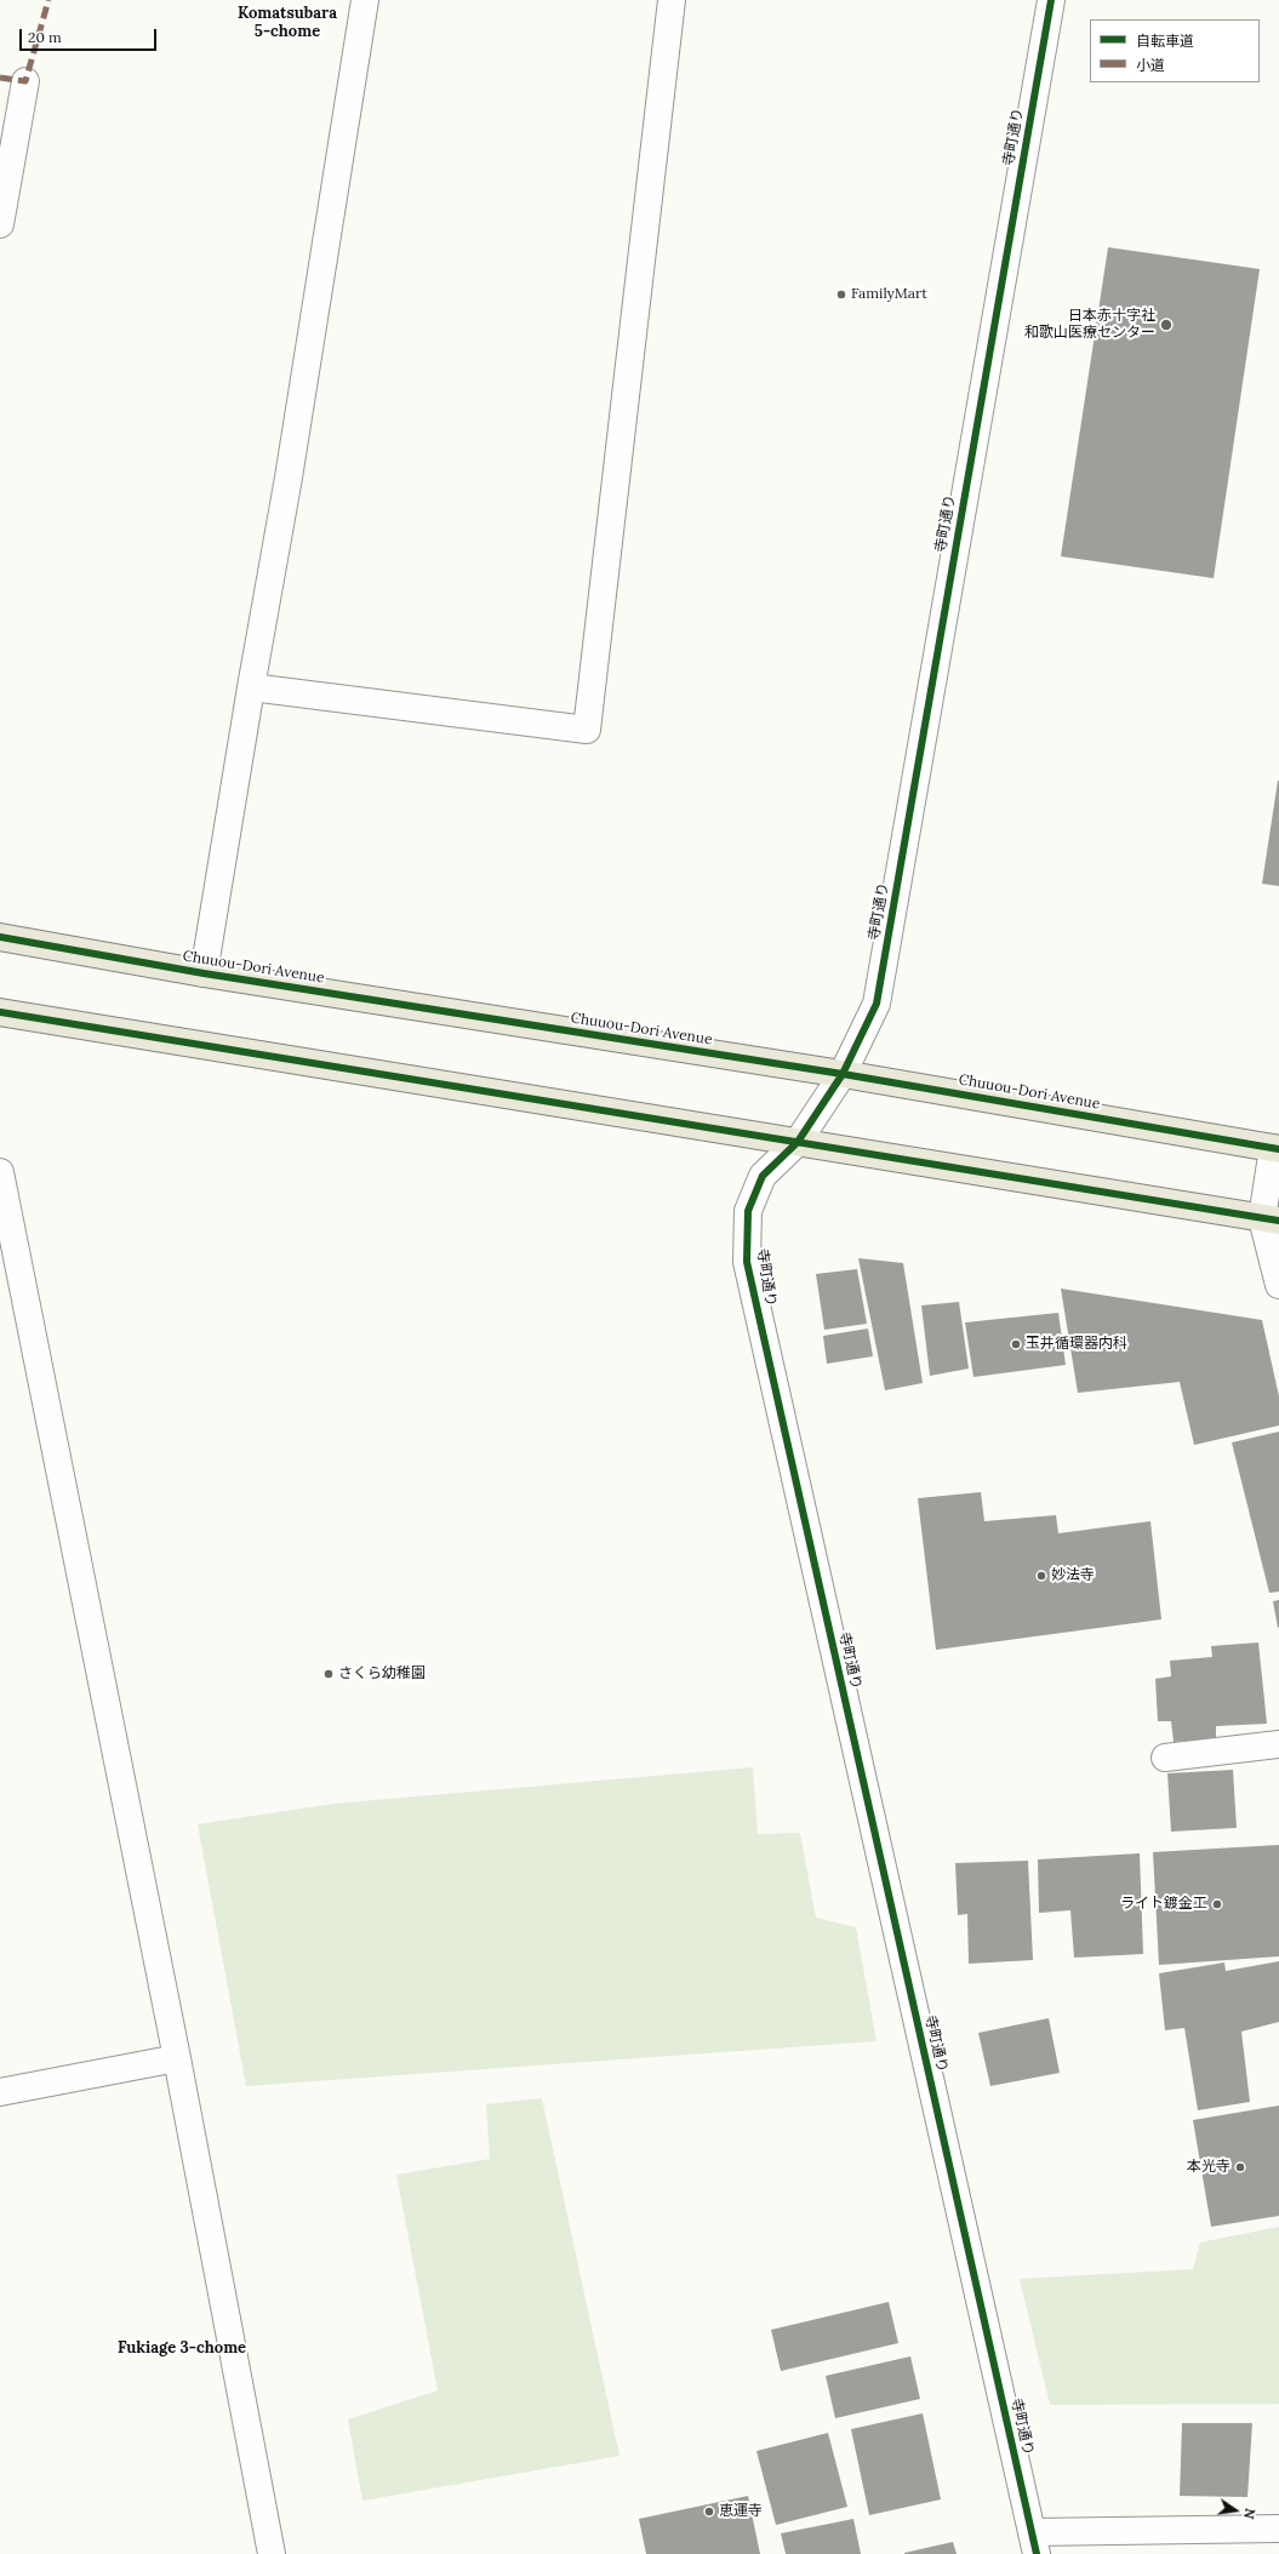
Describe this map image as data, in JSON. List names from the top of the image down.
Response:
{
  "streets": {
    "highway": ["Chuuou-Dori Avenue"],
    "street": ["寺町通り"]
  },
  "crossings": [
    ["寺町通り", "Chuuou-Dori Avenue"]
  ],
  "districts": ["Komatsubara 5-chome", "Fukiage 3-chome"],
  "places": [
    "FamilyMart",
    "日本赤十字社 和歌山医療センター",
    "玉井循環器内科",
    "妙法寺",
    "さくら幼稚園",
    "ライト鍍金工",
    "本光寺",
    "恵運寺"
  ],
  "legend": ["自転車道", "小道"],
  "scale_bar": "20 m",
  "north": "right"
}
